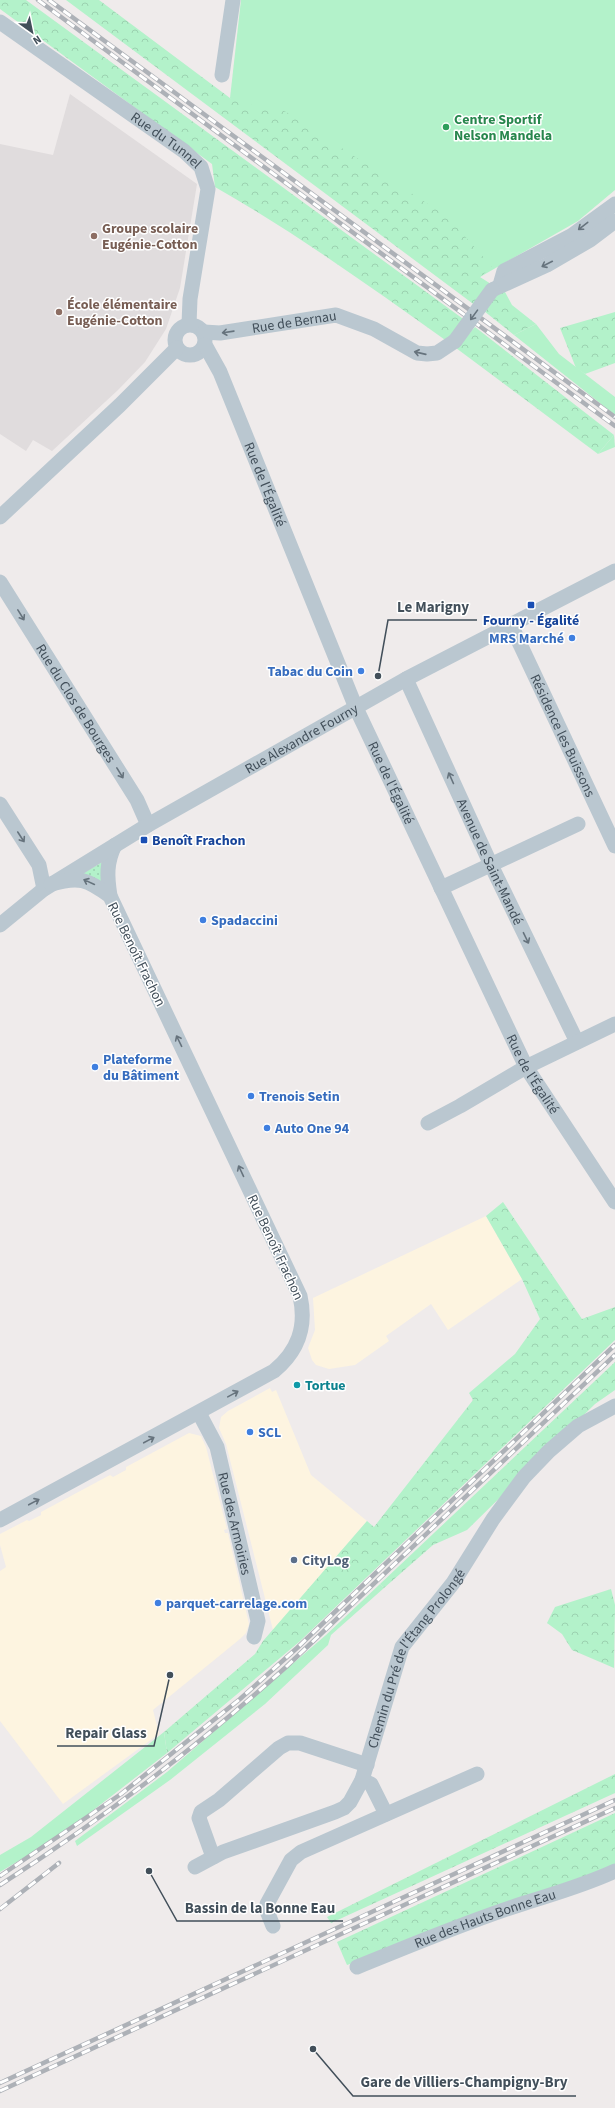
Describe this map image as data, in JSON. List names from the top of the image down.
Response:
{
  "streets": {
    "street": [
      "Rue du Tunnel",
      "Rue de Bernau",
      "Rue de l'Égalité",
      "Rue du Clos de Bourges",
      "Résidence les Buissons",
      "Rue Alexandre Fourny",
      "Avenue de Saint-Mandé",
      "Rue Benoît Frachon",
      "Rue des Armoiries",
      "Chemin du Pré de l'Étang Prolongé",
      "Rue des Hauts Bonne Eau"
    ]
  },
  "crossings": [
    ["Rue du Tunnel", "Rue de Bernau"],
    ["Rue du Tunnel", "Rue de l'Égalité"],
    ["Rue de Bernau", "Rue de l'Égalité"],
    ["Rue de l'Égalité", "Rue Alexandre Fourny"],
    ["Rue du Clos de Bourges", "Rue Alexandre Fourny"],
    ["Résidence les Buissons", "Rue Alexandre Fourny"],
    ["Rue Alexandre Fourny", "Avenue de Saint-Mandé"],
    ["Rue Alexandre Fourny", "Rue Benoît Frachon"],
    ["Rue Benoît Frachon", "Rue des Armoiries"]
  ],
  "one_way": ["Rue de Bernau", "Rue du Clos de Bourges"],
  "places": {
    "other": [
      "Centre Sportif Nelson Mandela",
      "Groupe scolaire Eugénie-Cotton",
      "École élémentaire Eugénie-Cotton",
      "MRS Marché",
      "Tabac du Coin",
      "Le Marigny",
      "Spadaccini",
      "Plateforme du Bâtiment",
      "Trenois Setin",
      "Auto One 94",
      "Tortue",
      "SCL",
      "CityLog",
      "parquet-carrelage.com",
      "Repair Glass",
      "Bassin de la Bonne Eau",
      "Gare de Villiers-Champigny-Bry"
    ],
    "transit": ["Fourny - Égalité", "Benoît Frachon"]
  },
  "north": "bottom right"
}
